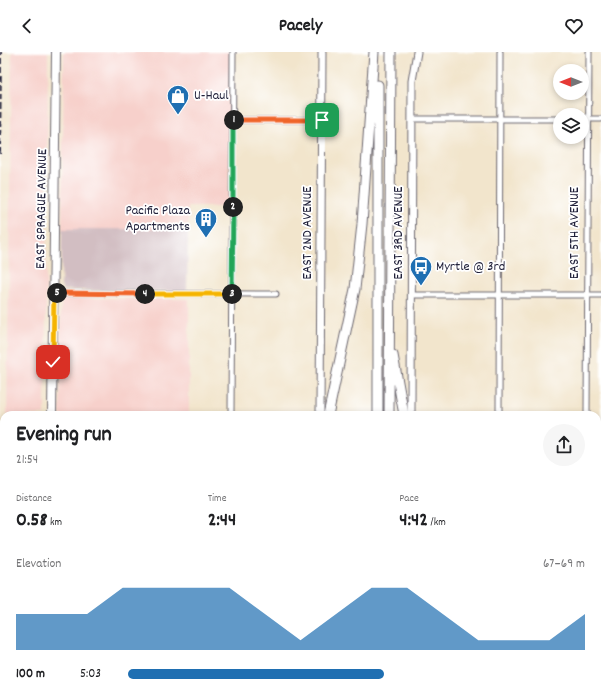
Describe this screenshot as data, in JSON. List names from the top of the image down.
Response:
{
  "streets": {
    "main road": ["EAST SPRAGUE AVENUE"],
    "street": ["EAST 2ND AVENUE", "EAST 3RD AVENUE", "EAST 5TH AVENUE"]
  },
  "places": {
    "shop": ["U-Haul"],
    "building": ["Pacific Plaza Apartments"],
    "bus stop": ["Myrtle @ 3rd"]
  },
  "north": "left",
  "page": {
    "header": "Pacely",
    "pins": [
      "1",
      "2",
      "5",
      "3",
      "4"
    ],
    "heading": ["Evening run", "21:54"],
    "stats": [
      ["Distance", "0.58 km"],
      ["Time", "2:44"],
      ["Pace", "4:42 /km"]
    ],
    "chart": ["Elevation", "67–69 m"],
    "list": [
      {
        "name": "100 m",
        "note": "5:03"
      }
    ]
  }
}
